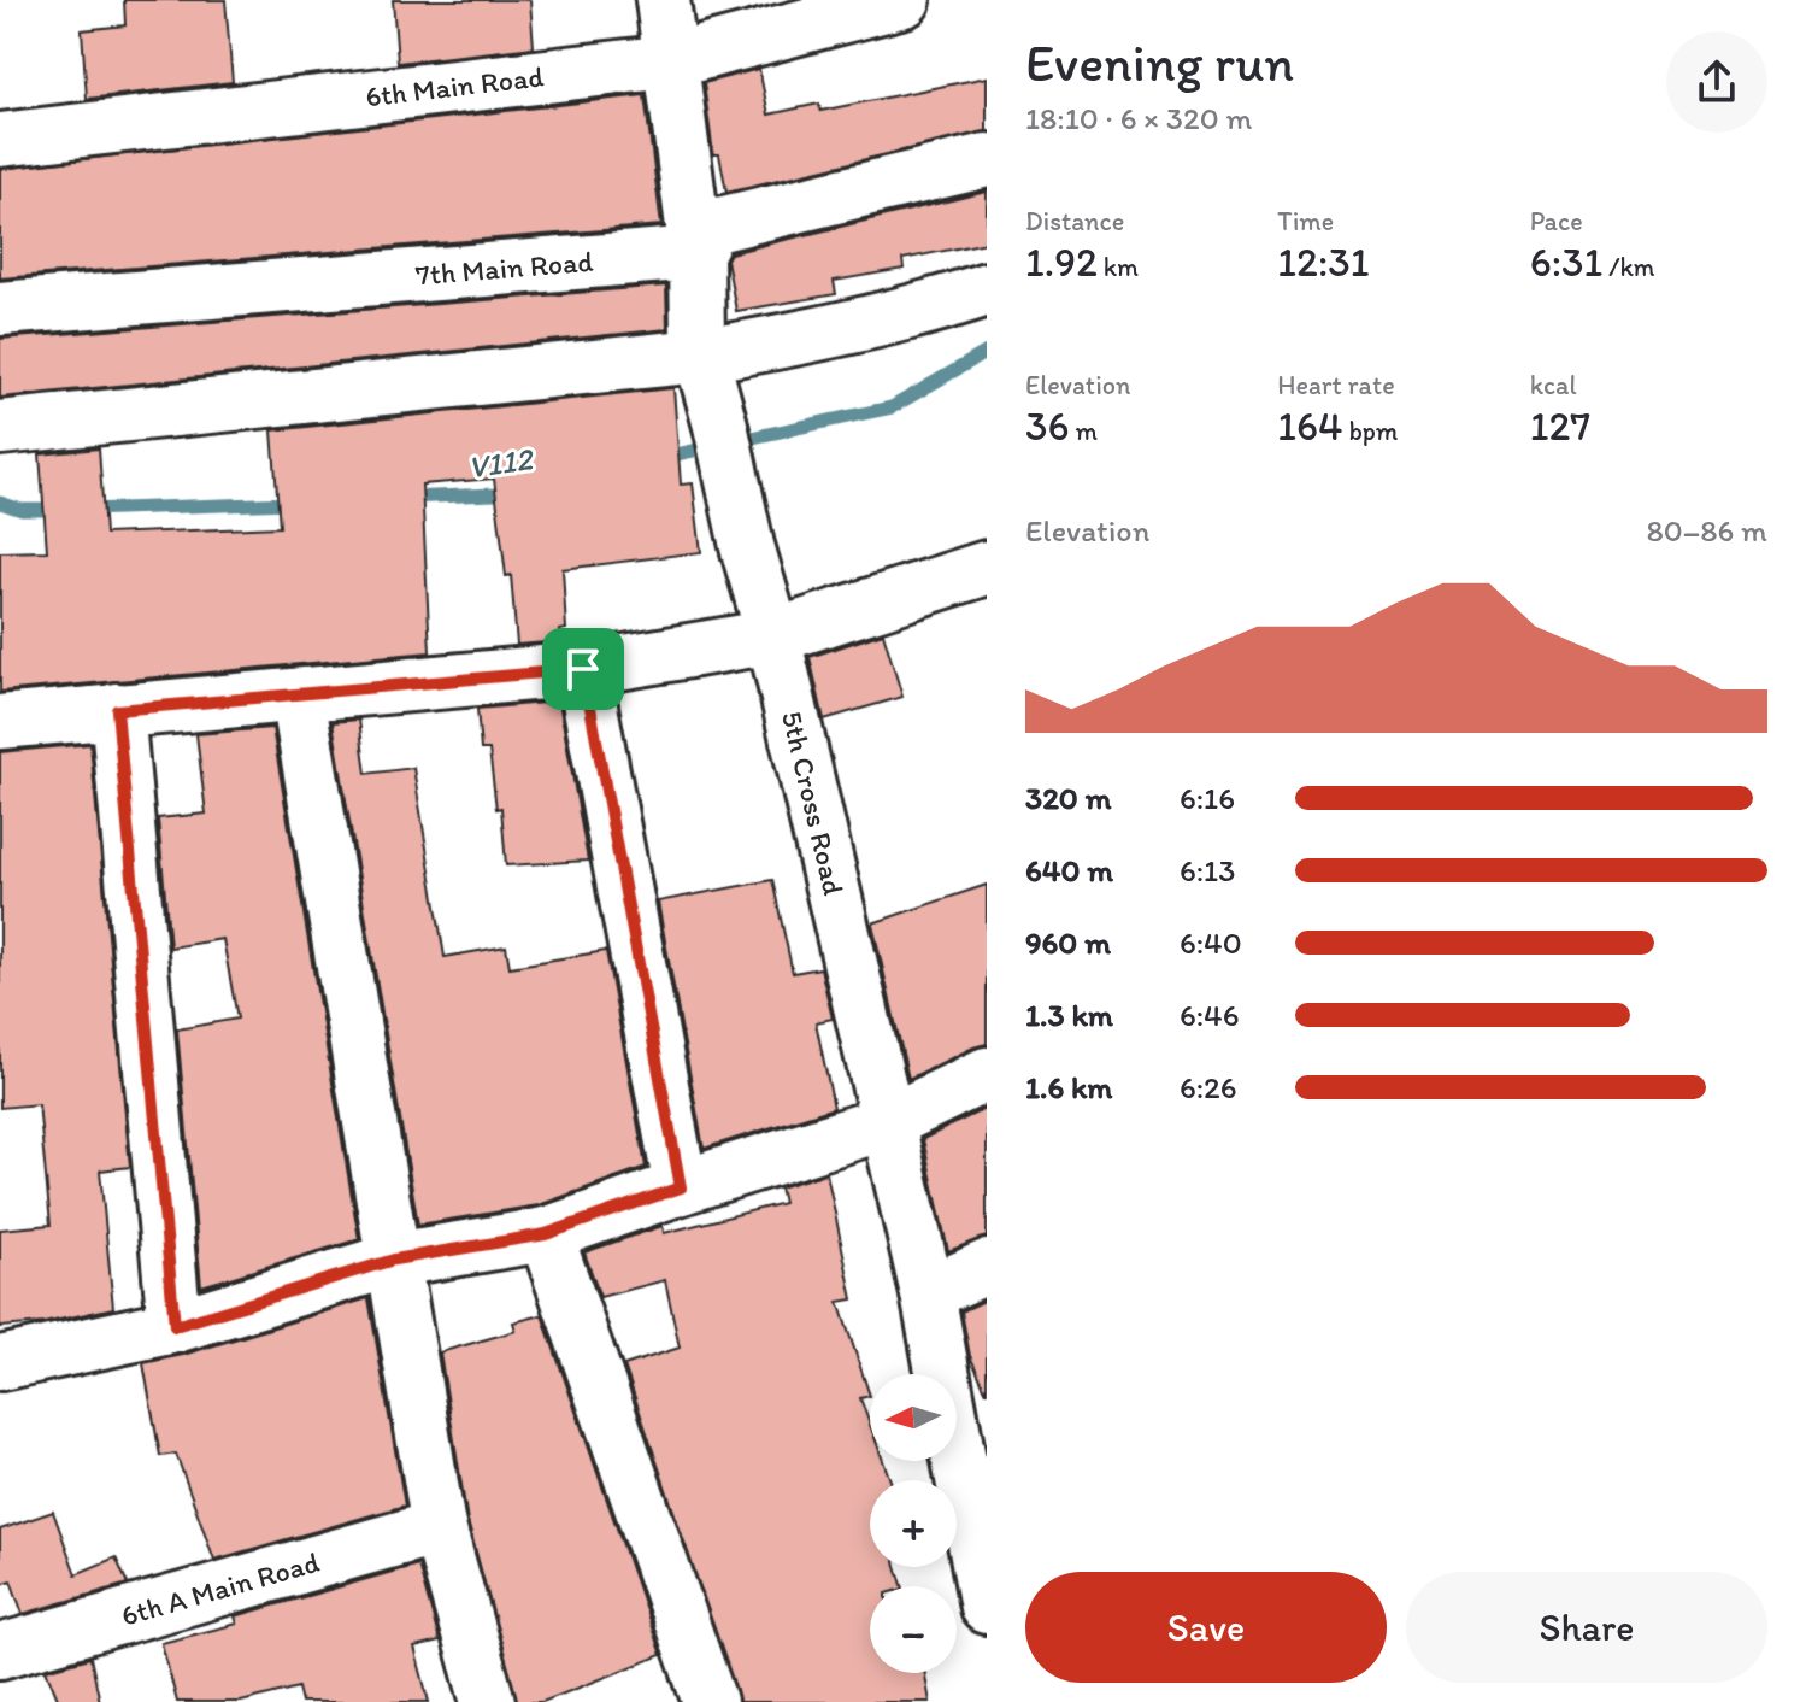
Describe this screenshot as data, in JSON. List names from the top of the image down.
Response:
{
  "streets": {
    "street": [
      "6th Main Road",
      "7th Main Road",
      "5th Cross Road",
      "6th A Main Road"
    ]
  },
  "crossings": [
    ["6th Main Road", "5th Cross Road"],
    ["7th Main Road", "5th Cross Road"]
  ],
  "water": ["V112"],
  "north": "left",
  "page": {
    "heading": ["Evening run", "18:10 · 6 × 320 m"],
    "stats": [
      ["Distance", "1.92 km"],
      ["Time", "12:31"],
      ["Pace", "6:31 /km"],
      ["Elevation", "36 m"],
      ["Heart rate", "164 bpm"],
      ["kcal", "127"]
    ],
    "chart": ["Elevation", "80–86 m"],
    "list": [
      {
        "name": "320 m",
        "note": "6:16"
      },
      {
        "name": "640 m",
        "note": "6:13"
      },
      {
        "name": "960 m",
        "note": "6:40"
      },
      {
        "name": "1.3 km",
        "note": "6:46"
      },
      {
        "name": "1.6 km",
        "note": "6:26"
      }
    ],
    "map_buttons": ["+", "−"],
    "buttons": ["Save", "Share"]
  }
}
